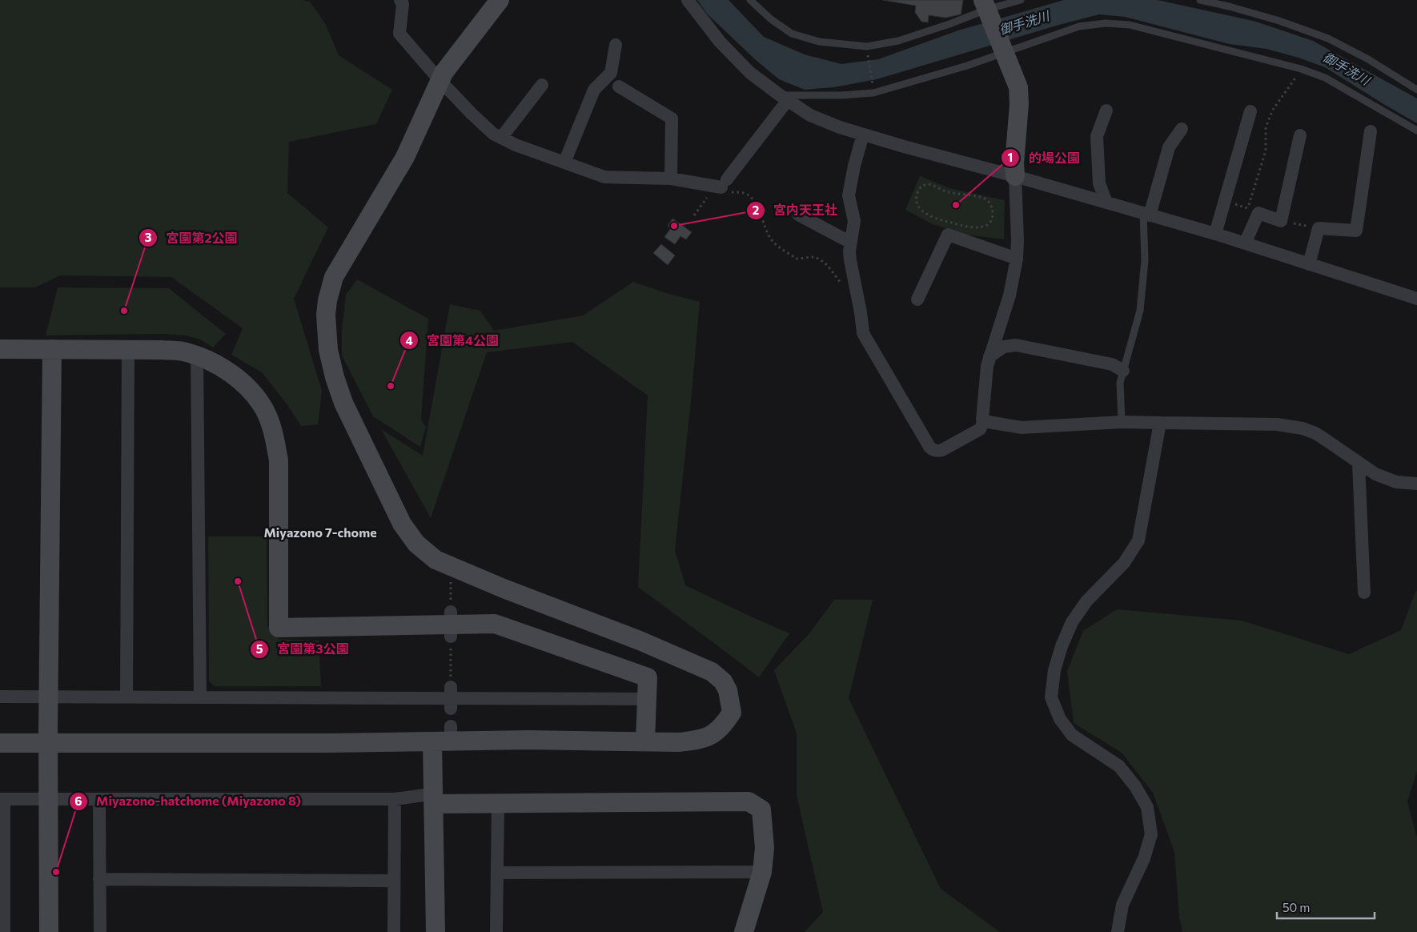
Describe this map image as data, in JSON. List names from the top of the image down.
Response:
{
  "districts": ["Miyazono 7-chome"],
  "water": ["御手洗川"],
  "places": [
    "的場公園",
    "宮内天王社",
    "宮園第2公園",
    "宮園第4公園",
    "宮園第3公園",
    "Miyazono-hatchome (Miyazono 8)"
  ],
  "scale_bar": "50 m"
}
